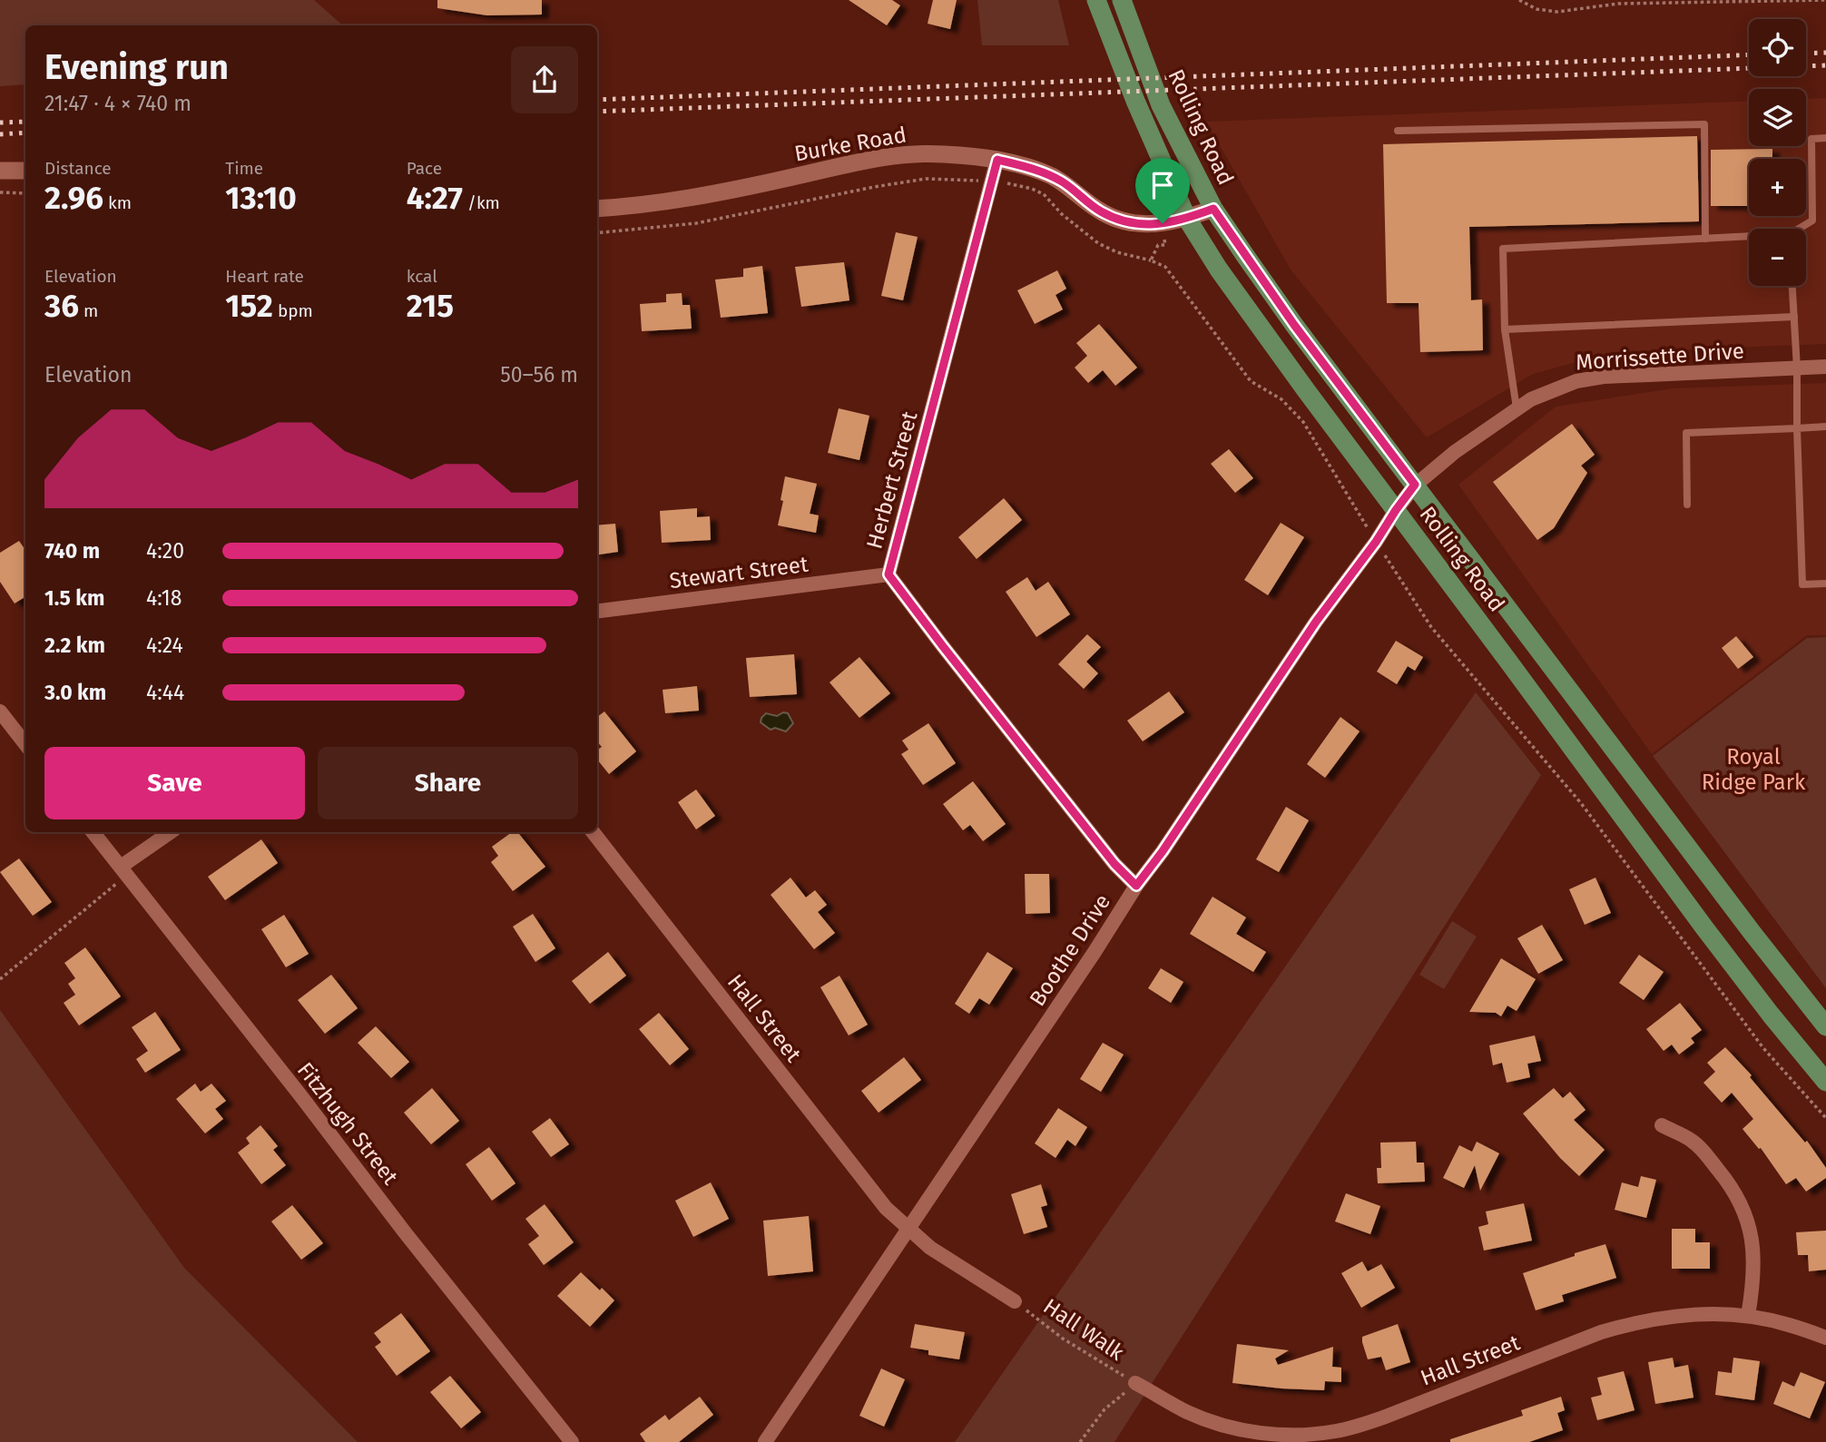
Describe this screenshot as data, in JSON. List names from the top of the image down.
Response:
{
  "streets": {
    "main road": ["Rolling Road"],
    "street": [
      "Burke Road",
      "Morrissette Drive",
      "Herbert Street",
      "Stewart Street",
      "Boothe Drive",
      "Hall Street",
      "Fitzhugh Street"
    ],
    "path": ["Hall Walk"]
  },
  "crossings": [
    ["Rolling Road", "Burke Road"],
    ["Rolling Road", "Morrissette Drive"],
    ["Rolling Road", "Boothe Drive"],
    ["Burke Road", "Herbert Street"],
    ["Morrissette Drive", "Boothe Drive"],
    ["Herbert Street", "Stewart Street"],
    ["Herbert Street", "Boothe Drive"],
    ["Boothe Drive", "Hall Street"],
    ["Hall Street", "Hall Walk"]
  ],
  "parks": ["Royal Ridge Park"],
  "page": {
    "map_buttons": ["+", "−"],
    "heading": ["Evening run", "21:47 · 4 × 740 m"],
    "stats": [
      ["Distance", "2.96 km"],
      ["Time", "13:10"],
      ["Pace", "4:27 /km"],
      ["Elevation", "36 m"],
      ["Heart rate", "152 bpm"],
      ["kcal", "215"]
    ],
    "chart": ["Elevation", "50–56 m"],
    "list": [
      {
        "name": "740 m",
        "note": "4:20"
      },
      {
        "name": "1.5 km",
        "note": "4:18"
      },
      {
        "name": "2.2 km",
        "note": "4:24"
      },
      {
        "name": "3.0 km",
        "note": "4:44"
      }
    ],
    "buttons": ["Save", "Share"]
  }
}
